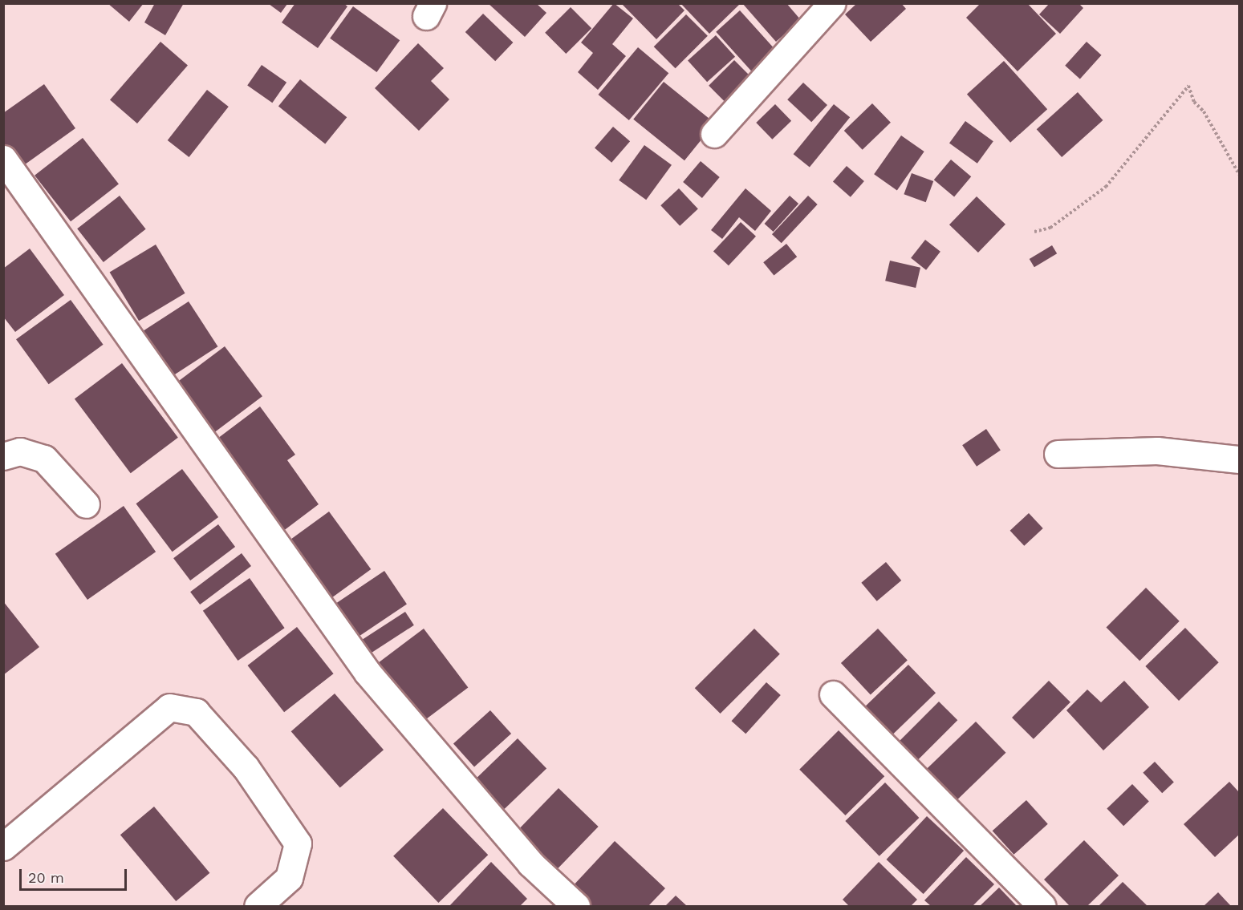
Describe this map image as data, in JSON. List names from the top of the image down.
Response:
{
  "scale_bar": "20 m"
}
